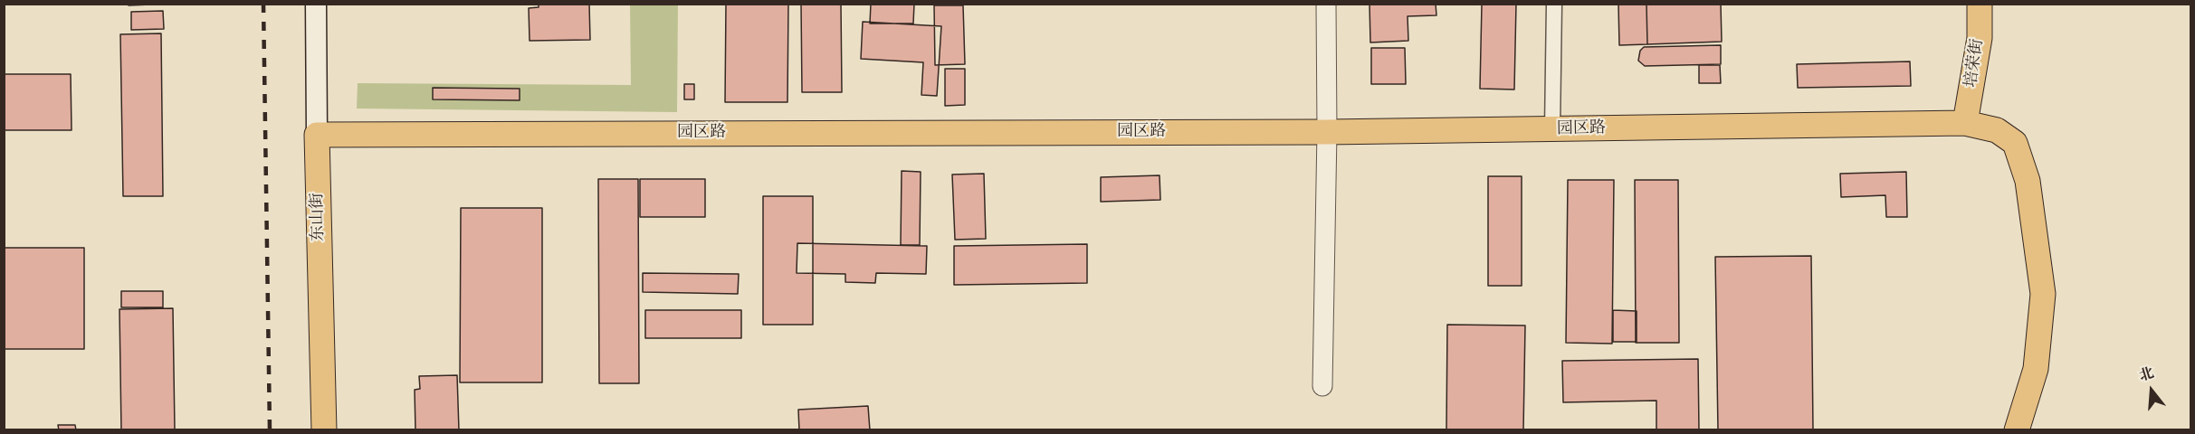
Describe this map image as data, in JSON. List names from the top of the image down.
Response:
{
  "streets": {
    "highway": ["培荣街", "园区路", "东山街"]
  },
  "crossings": [
    ["培荣街", "园区路"],
    ["园区路", "东山街"]
  ],
  "north": "top"
}
